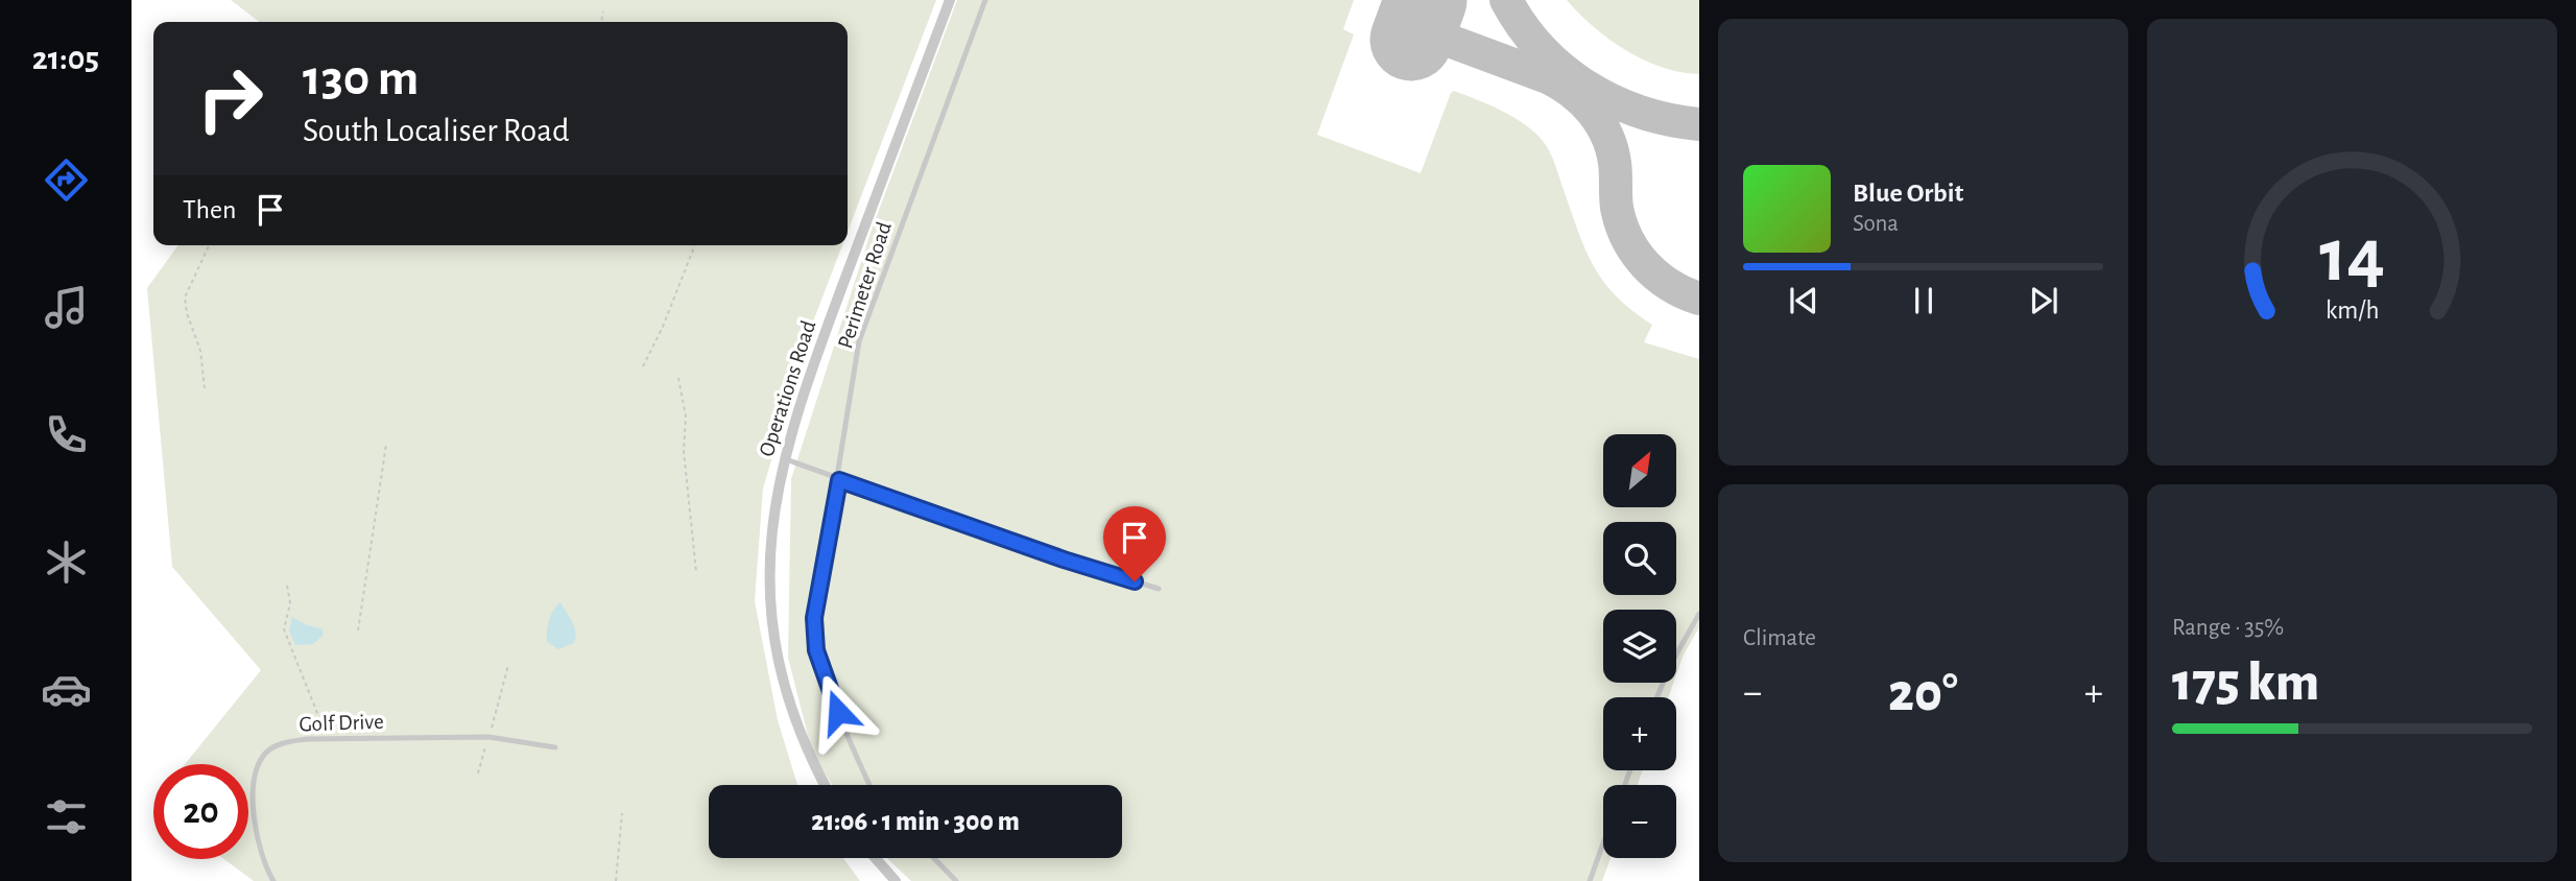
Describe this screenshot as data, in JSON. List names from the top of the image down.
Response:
{
  "streets": {
    "street": ["Operations Road"],
    "lane": ["Perimeter Road", "Golf Drive"]
  },
  "north": "top right",
  "page": {
    "tabs": "21:05",
    "turn": ["130 m", "South Localiser Road"],
    "song": ["Blue Orbit", "Sona"],
    "then": "Then",
    "map_buttons": ["+", "−"],
    "tile": [
      "Climate",
      ["Range · 35%", "175 km"]
    ],
    "heat": ["−", "20°", "+"],
    "limit": "20",
    "trip": "21:06 · 1 min · 300 m",
    "gauge": ["14", "km/h"]
  }
}
